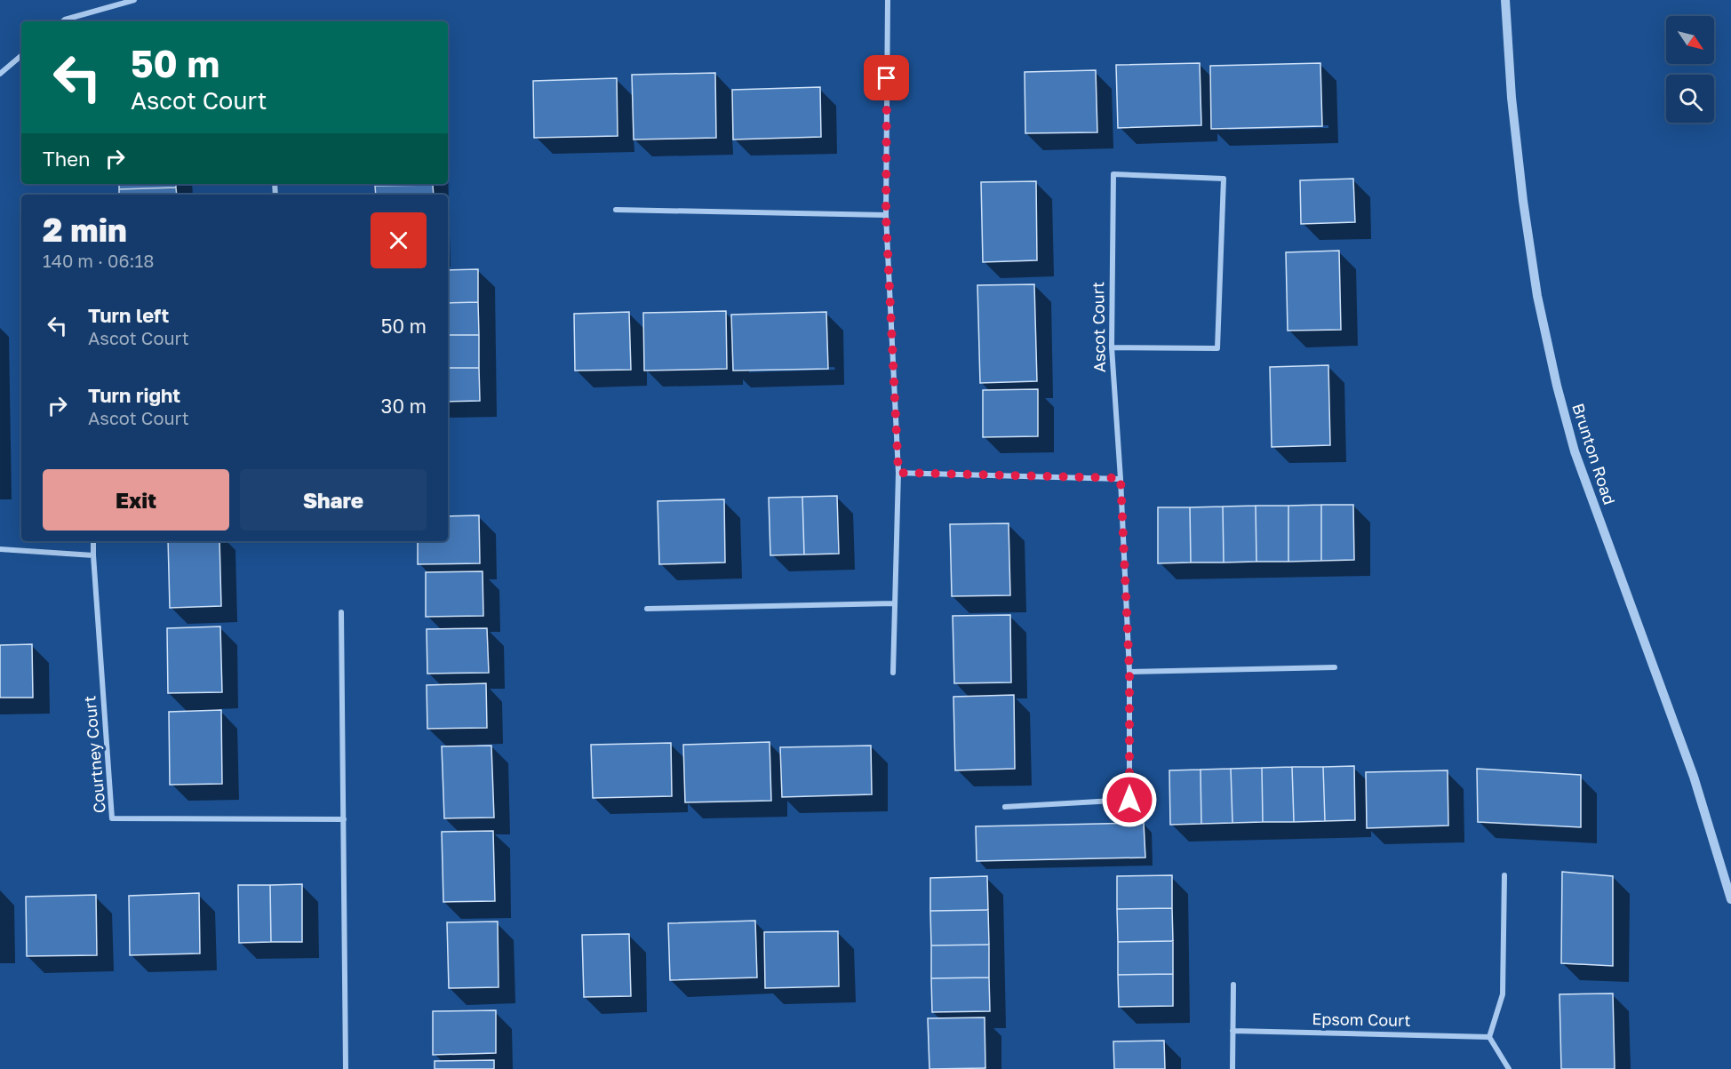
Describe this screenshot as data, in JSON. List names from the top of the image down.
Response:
{
  "streets": {
    "street": [
      "Ascot Court",
      "Brunton Road",
      "Courtney Court",
      "Epsom Court"
    ]
  },
  "north": "bottom right",
  "page": {
    "turn": ["50 m", "Ascot Court"],
    "then": "Then",
    "heading": ["2 min", "140 m · 06:18"],
    "list": [
      {
        "name": "Turn left",
        "note": "Ascot Court",
        "value": "50 m"
      },
      {
        "name": "Turn right",
        "note": "Ascot Court",
        "value": "30 m"
      }
    ],
    "buttons": ["Exit", "Share"]
  }
}
